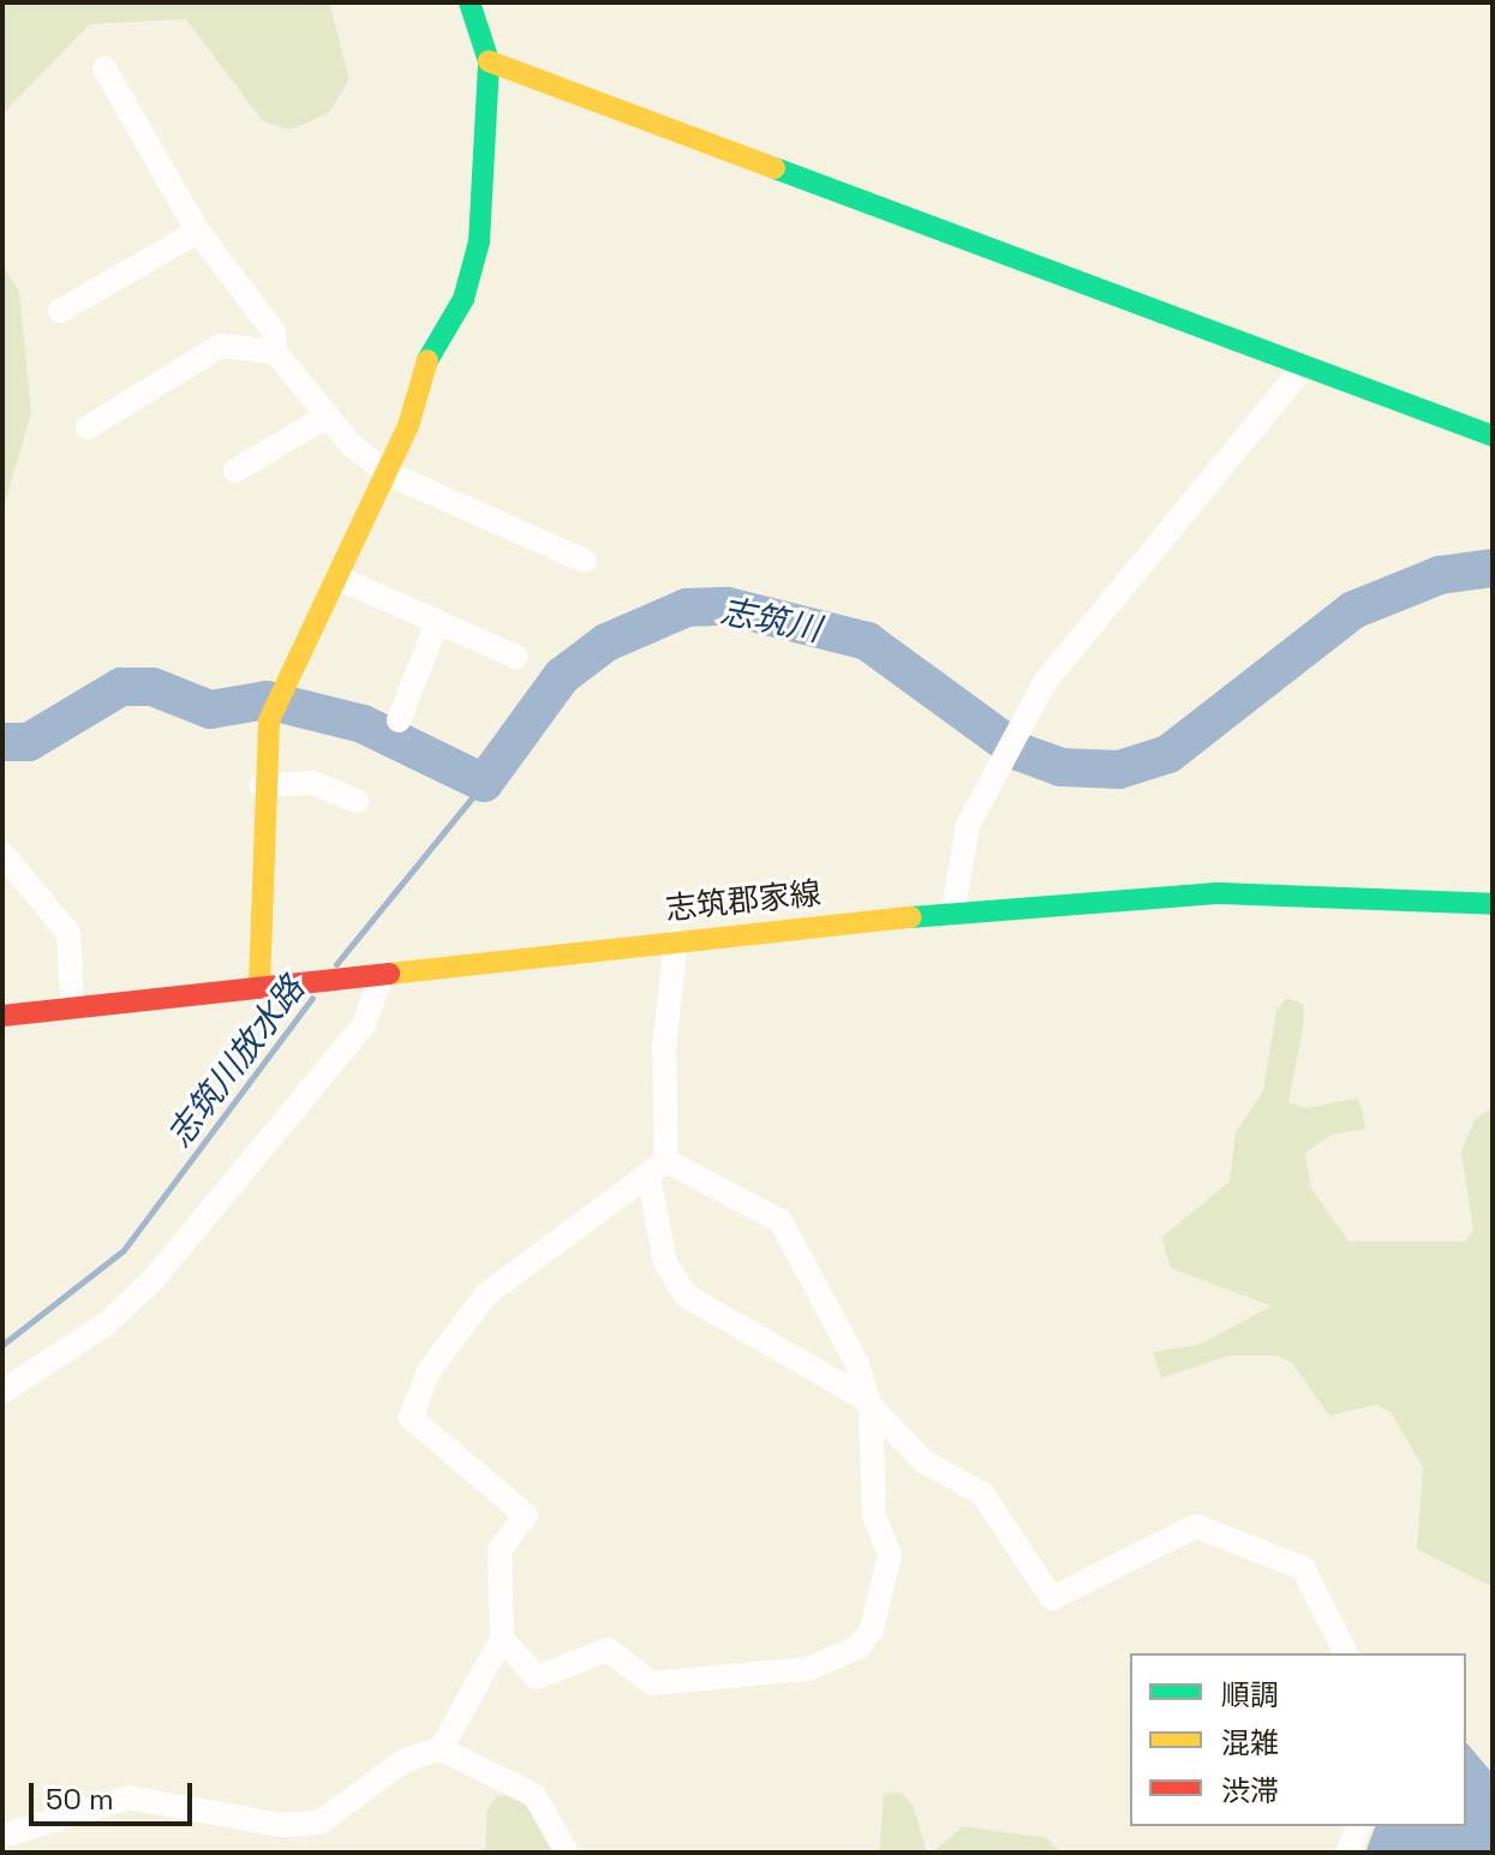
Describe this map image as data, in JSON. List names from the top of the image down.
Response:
{
  "streets": {
    "street": ["志筑郡家線"]
  },
  "water": ["志筑川", "志筑川放水路"],
  "legend": ["順調", "混雑", "渋滞"],
  "scale_bar": "50 m"
}
